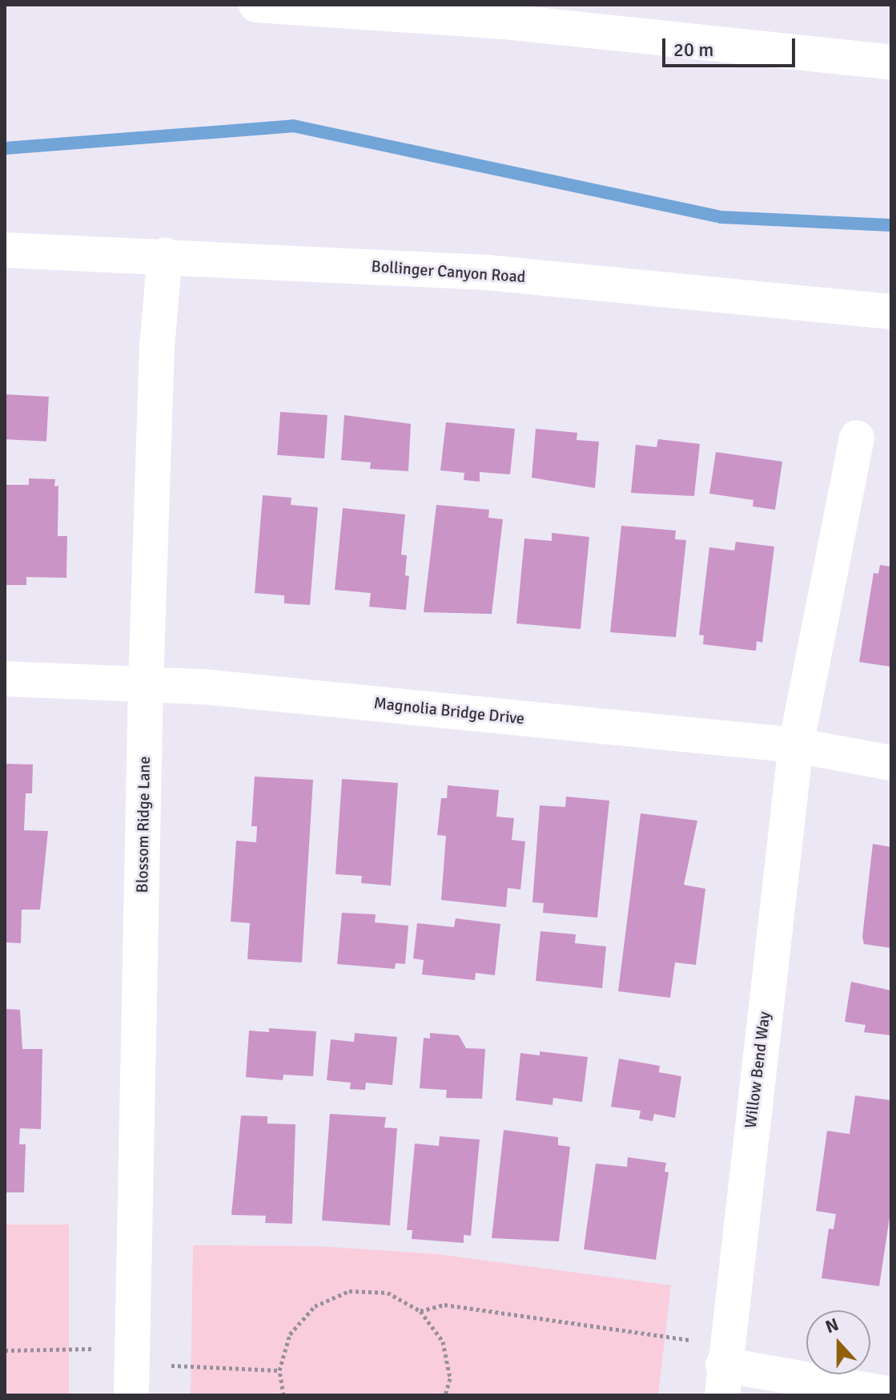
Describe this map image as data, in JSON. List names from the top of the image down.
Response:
{
  "streets": {
    "street": [
      "Bollinger Canyon Road",
      "Magnolia Bridge Drive",
      "Blossom Ridge Lane",
      "Willow Bend Way"
    ]
  },
  "crossings": [
    ["Bollinger Canyon Road", "Blossom Ridge Lane"],
    ["Magnolia Bridge Drive", "Blossom Ridge Lane"],
    ["Magnolia Bridge Drive", "Willow Bend Way"]
  ],
  "scale_bar": "20 m",
  "north": "top"
}
